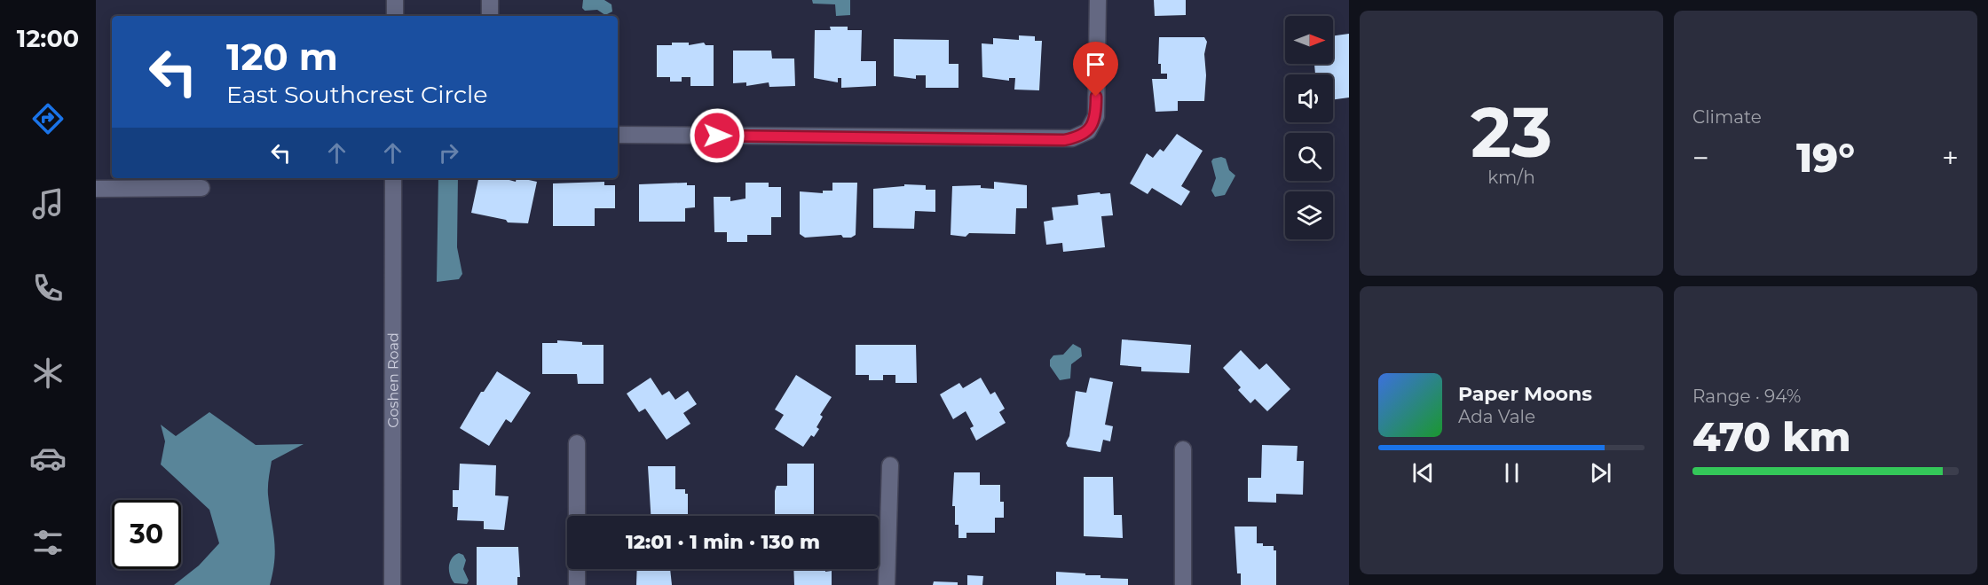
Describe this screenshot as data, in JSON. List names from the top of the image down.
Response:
{
  "streets": {
    "street": ["Goshen Road"]
  },
  "north": "right",
  "page": {
    "tabs": "12:00",
    "tile": [
      ["23", "km/h"],
      "Climate",
      ["Range · 94%", "470 km"]
    ],
    "turn": ["120 m", "East Southcrest Circle"],
    "heat": ["−", "19°", "+"],
    "song": ["Paper Moons", "Ada Vale"],
    "limit": "30",
    "trip": "12:01 · 1 min · 130 m"
  }
}
